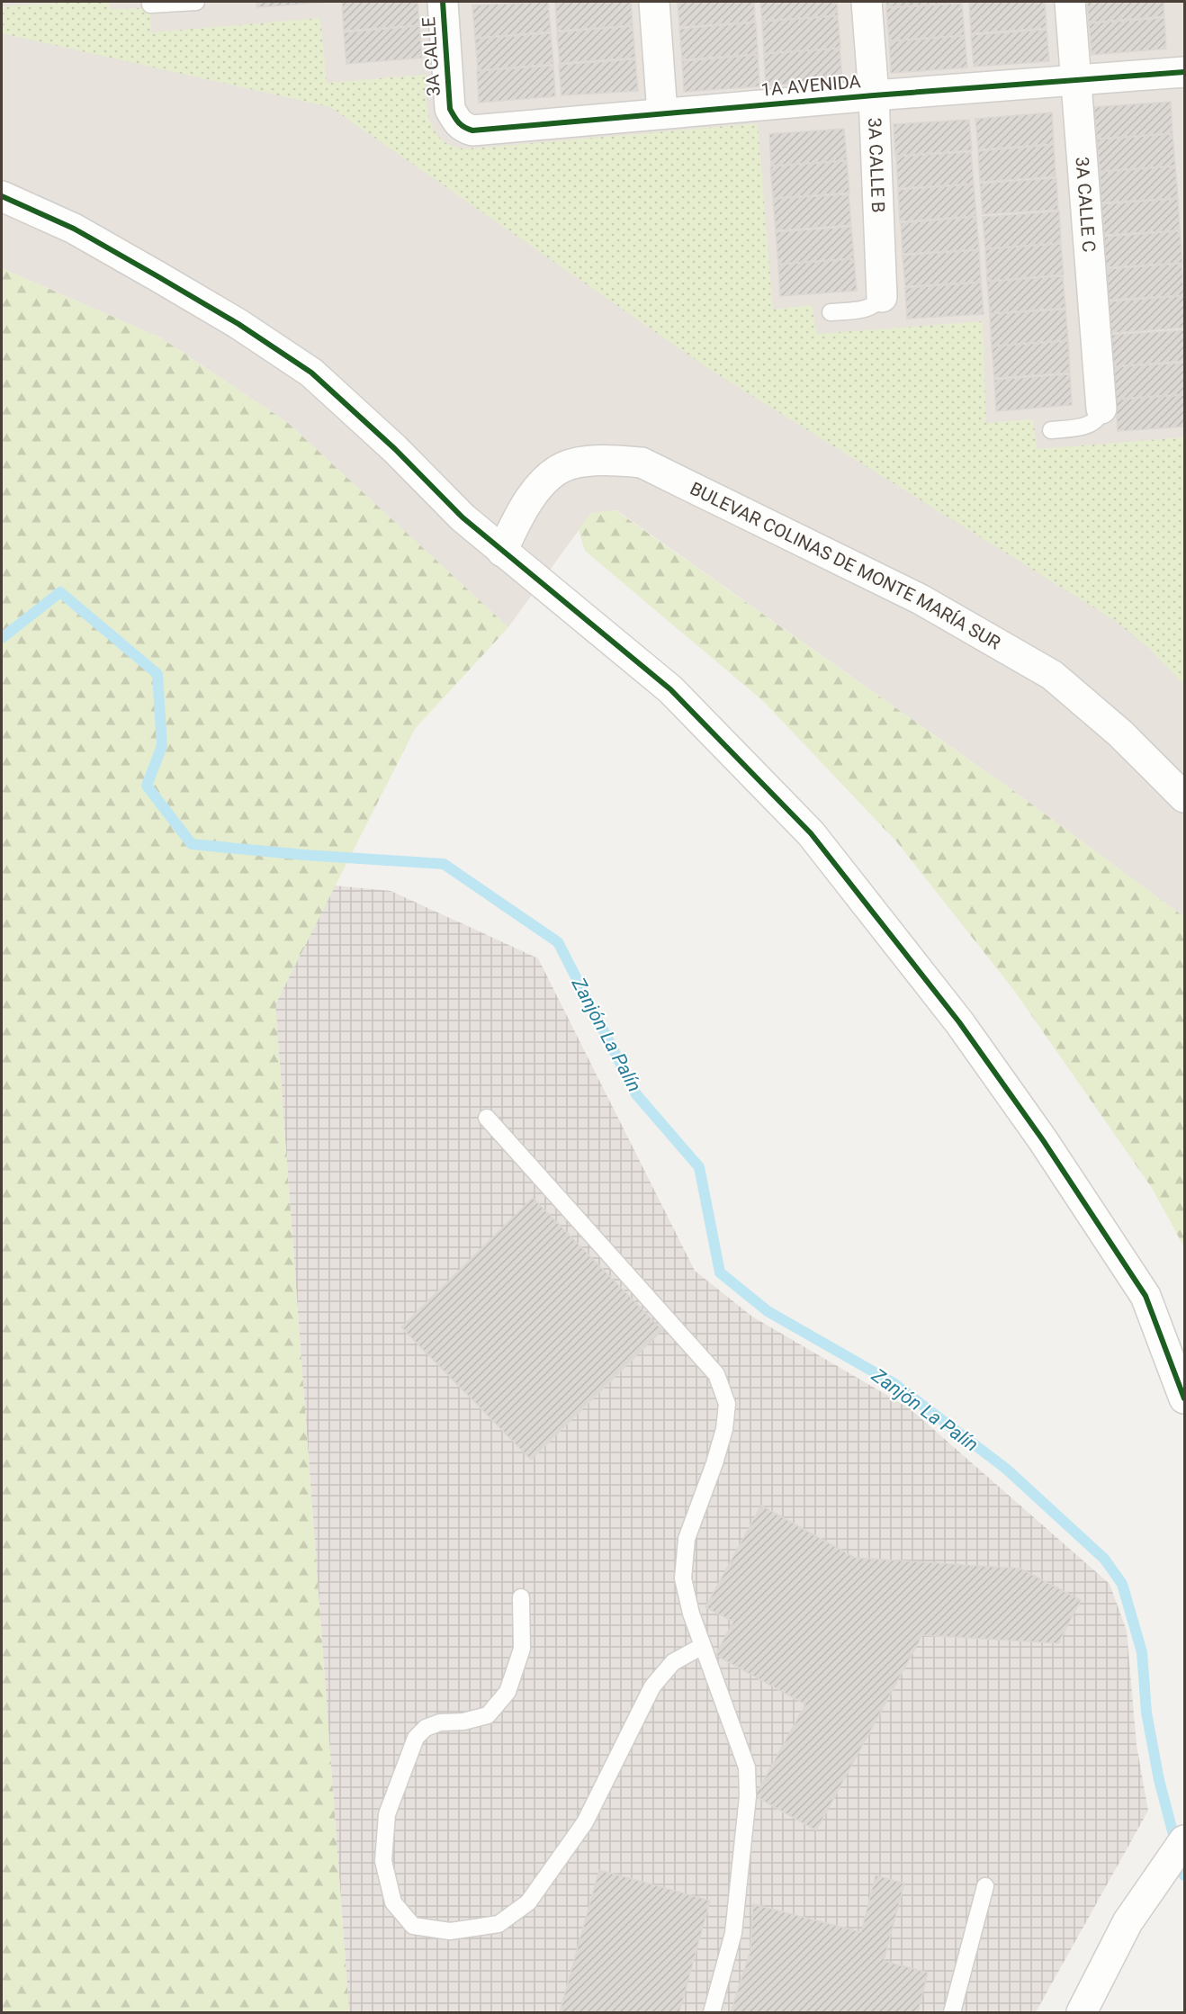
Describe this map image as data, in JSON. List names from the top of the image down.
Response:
{
  "streets": {
    "street": [
      "3A CALLE",
      "1A AVENIDA",
      "3A CALLE B",
      "3A CALLE C",
      "BULEVAR COLINAS DE MONTE MARÍA SUR"
    ]
  },
  "crossings": [
    ["3A CALLE", "1A AVENIDA"],
    ["1A AVENIDA", "3A CALLE B"],
    ["1A AVENIDA", "3A CALLE C"]
  ],
  "water": ["Zanjón La Palín"]
}
